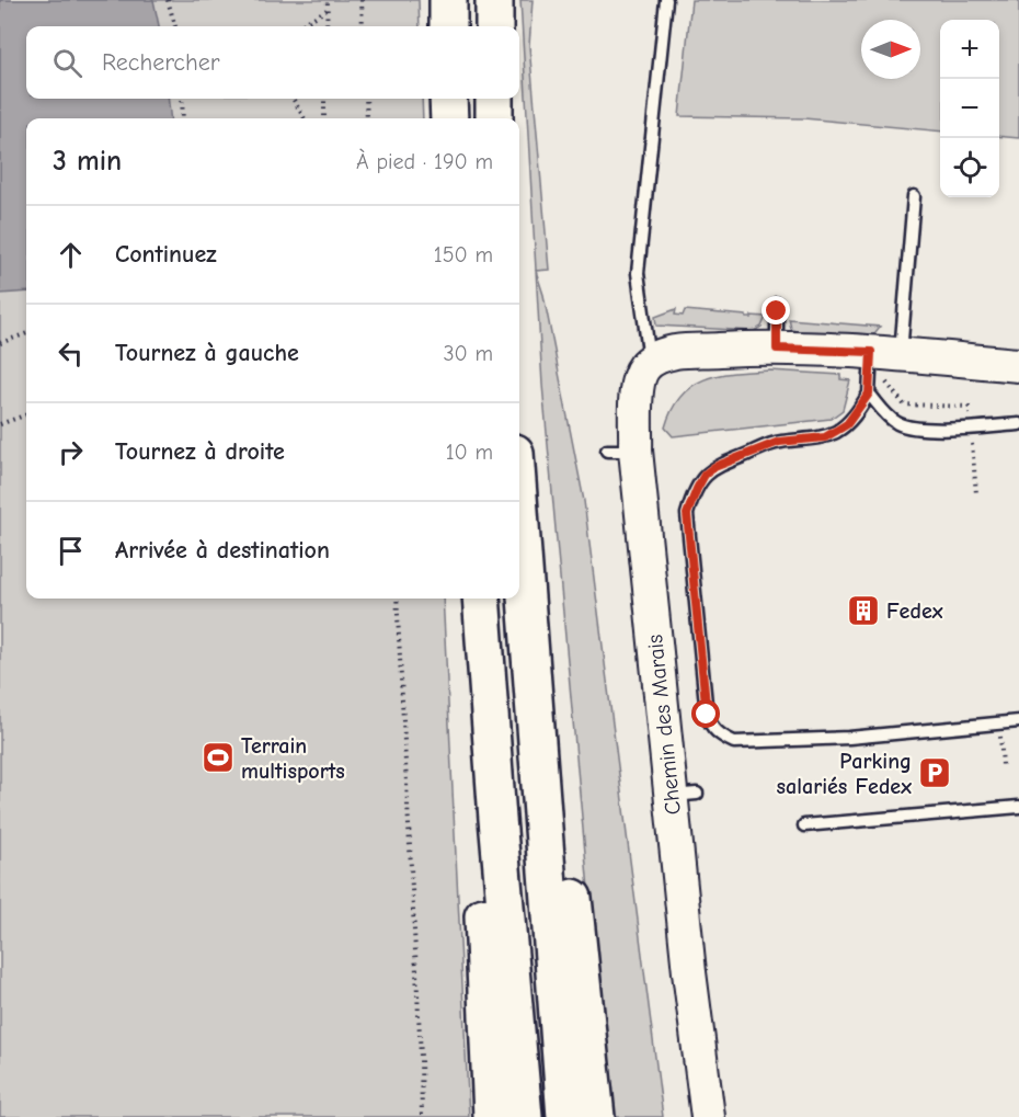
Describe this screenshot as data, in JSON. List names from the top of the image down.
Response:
{
  "streets": {
    "street": ["Chemin des Marais"]
  },
  "places": {
    "building": ["Fedex"],
    "sports": ["Terrain multisports"],
    "parking": ["Parking salariés Fedex"]
  },
  "north": "right",
  "page": {
    "map_buttons": ["+", "−"],
    "search": "Rechercher",
    "heading": ["3 min", "À pied · 190 m"],
    "list": [
      ["Continuez", "150 m"],
      ["Tournez à gauche", "30 m"],
      ["Tournez à droite", "10 m"],
      "Arrivée à destination"
    ]
  }
}
